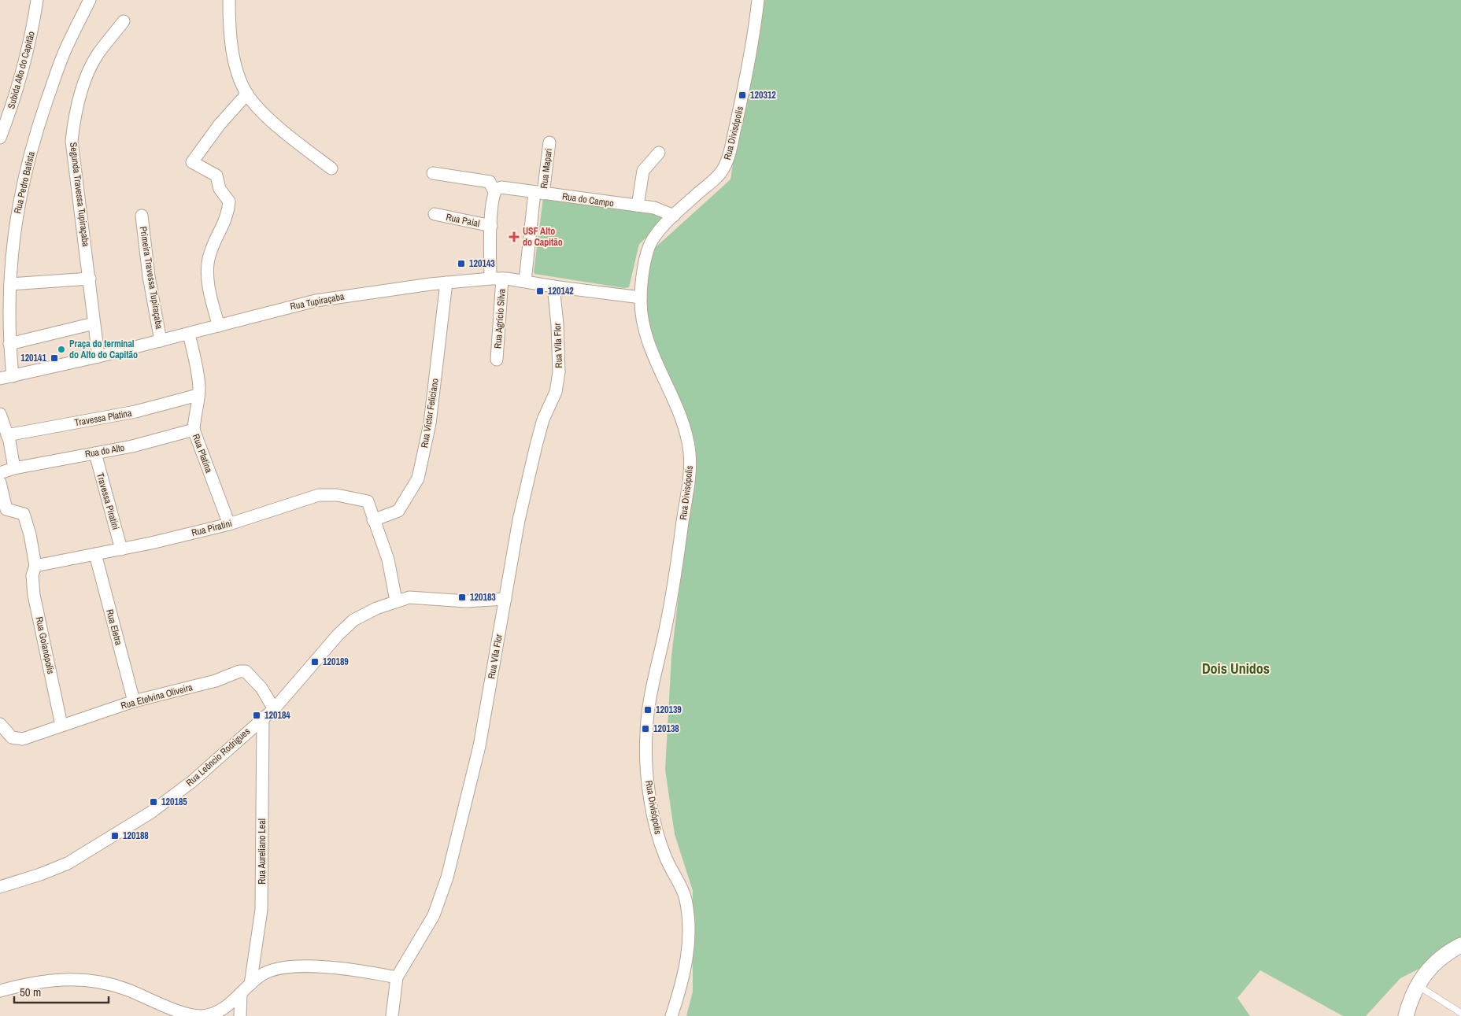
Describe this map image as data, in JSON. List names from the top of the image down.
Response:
{
  "streets": {
    "street": [
      "Subida Alto do Capitão",
      "Rua Divisópolis",
      "Rua Mapari",
      "Rua Pedro Batista",
      "Segunda Travessa Tupiraçaba",
      "Rua do Campo",
      "Rua Paial",
      "Primeira Travessa Tupiraçaba",
      "Rua Tupiraçaba",
      "Rua Agrício Silva",
      "Rua Vila Flor",
      "Rua Victor Feliciano",
      "Travessa Platina",
      "Rua do Alto",
      "Rua Platina",
      "Travessa Piratini",
      "Rua Piratini",
      "Rua Eletra",
      "Rua Goianópolis",
      "Rua Etelvina Oliveira",
      "Rua Leôncio Rodrigues",
      "Rua Aureliano Leal"
    ]
  },
  "crossings": [
    ["Rua Divisópolis", "Rua do Campo"],
    ["Rua Divisópolis", "Rua Tupiraçaba"],
    ["Rua Mapari", "Rua do Campo"],
    ["Rua Mapari", "Rua Tupiraçaba"],
    ["Rua Pedro Batista", "Rua Tupiraçaba"],
    ["Segunda Travessa Tupiraçaba", "Rua Tupiraçaba"],
    ["Rua do Campo", "Rua Agrício Silva"],
    ["Rua Paial", "Rua Agrício Silva"],
    ["Primeira Travessa Tupiraçaba", "Rua Tupiraçaba"],
    ["Rua Tupiraçaba", "Rua Agrício Silva"],
    ["Rua Tupiraçaba", "Rua Vila Flor"],
    ["Rua Tupiraçaba", "Rua Victor Feliciano"],
    ["Rua Tupiraçaba", "Rua Platina"],
    ["Rua Vila Flor", "Rua Leôncio Rodrigues"],
    ["Rua Victor Feliciano", "Rua Piratini"],
    ["Travessa Platina", "Rua Platina"],
    ["Rua do Alto", "Rua Platina"],
    ["Rua do Alto", "Travessa Piratini"],
    ["Rua Platina", "Rua Piratini"],
    ["Travessa Piratini", "Rua Piratini"],
    ["Rua Piratini", "Rua Eletra"],
    ["Rua Piratini", "Rua Goianópolis"],
    ["Rua Eletra", "Rua Etelvina Oliveira"],
    ["Rua Goianópolis", "Rua Etelvina Oliveira"],
    ["Rua Etelvina Oliveira", "Rua Leôncio Rodrigues"],
    ["Rua Leôncio Rodrigues", "Rua Aureliano Leal"]
  ],
  "districts": ["Dois Unidos"],
  "places": {
    "transit": [
      "120312",
      "120143",
      "120142",
      "120141",
      "120183",
      "120189",
      "120139",
      "120184",
      "120138",
      "120185",
      "120188"
    ],
    "health": ["USF Alto do Capitão"],
    "other": ["Praça do terminal do Alto do Capitão"]
  },
  "scale_bar": "50 m"
}
